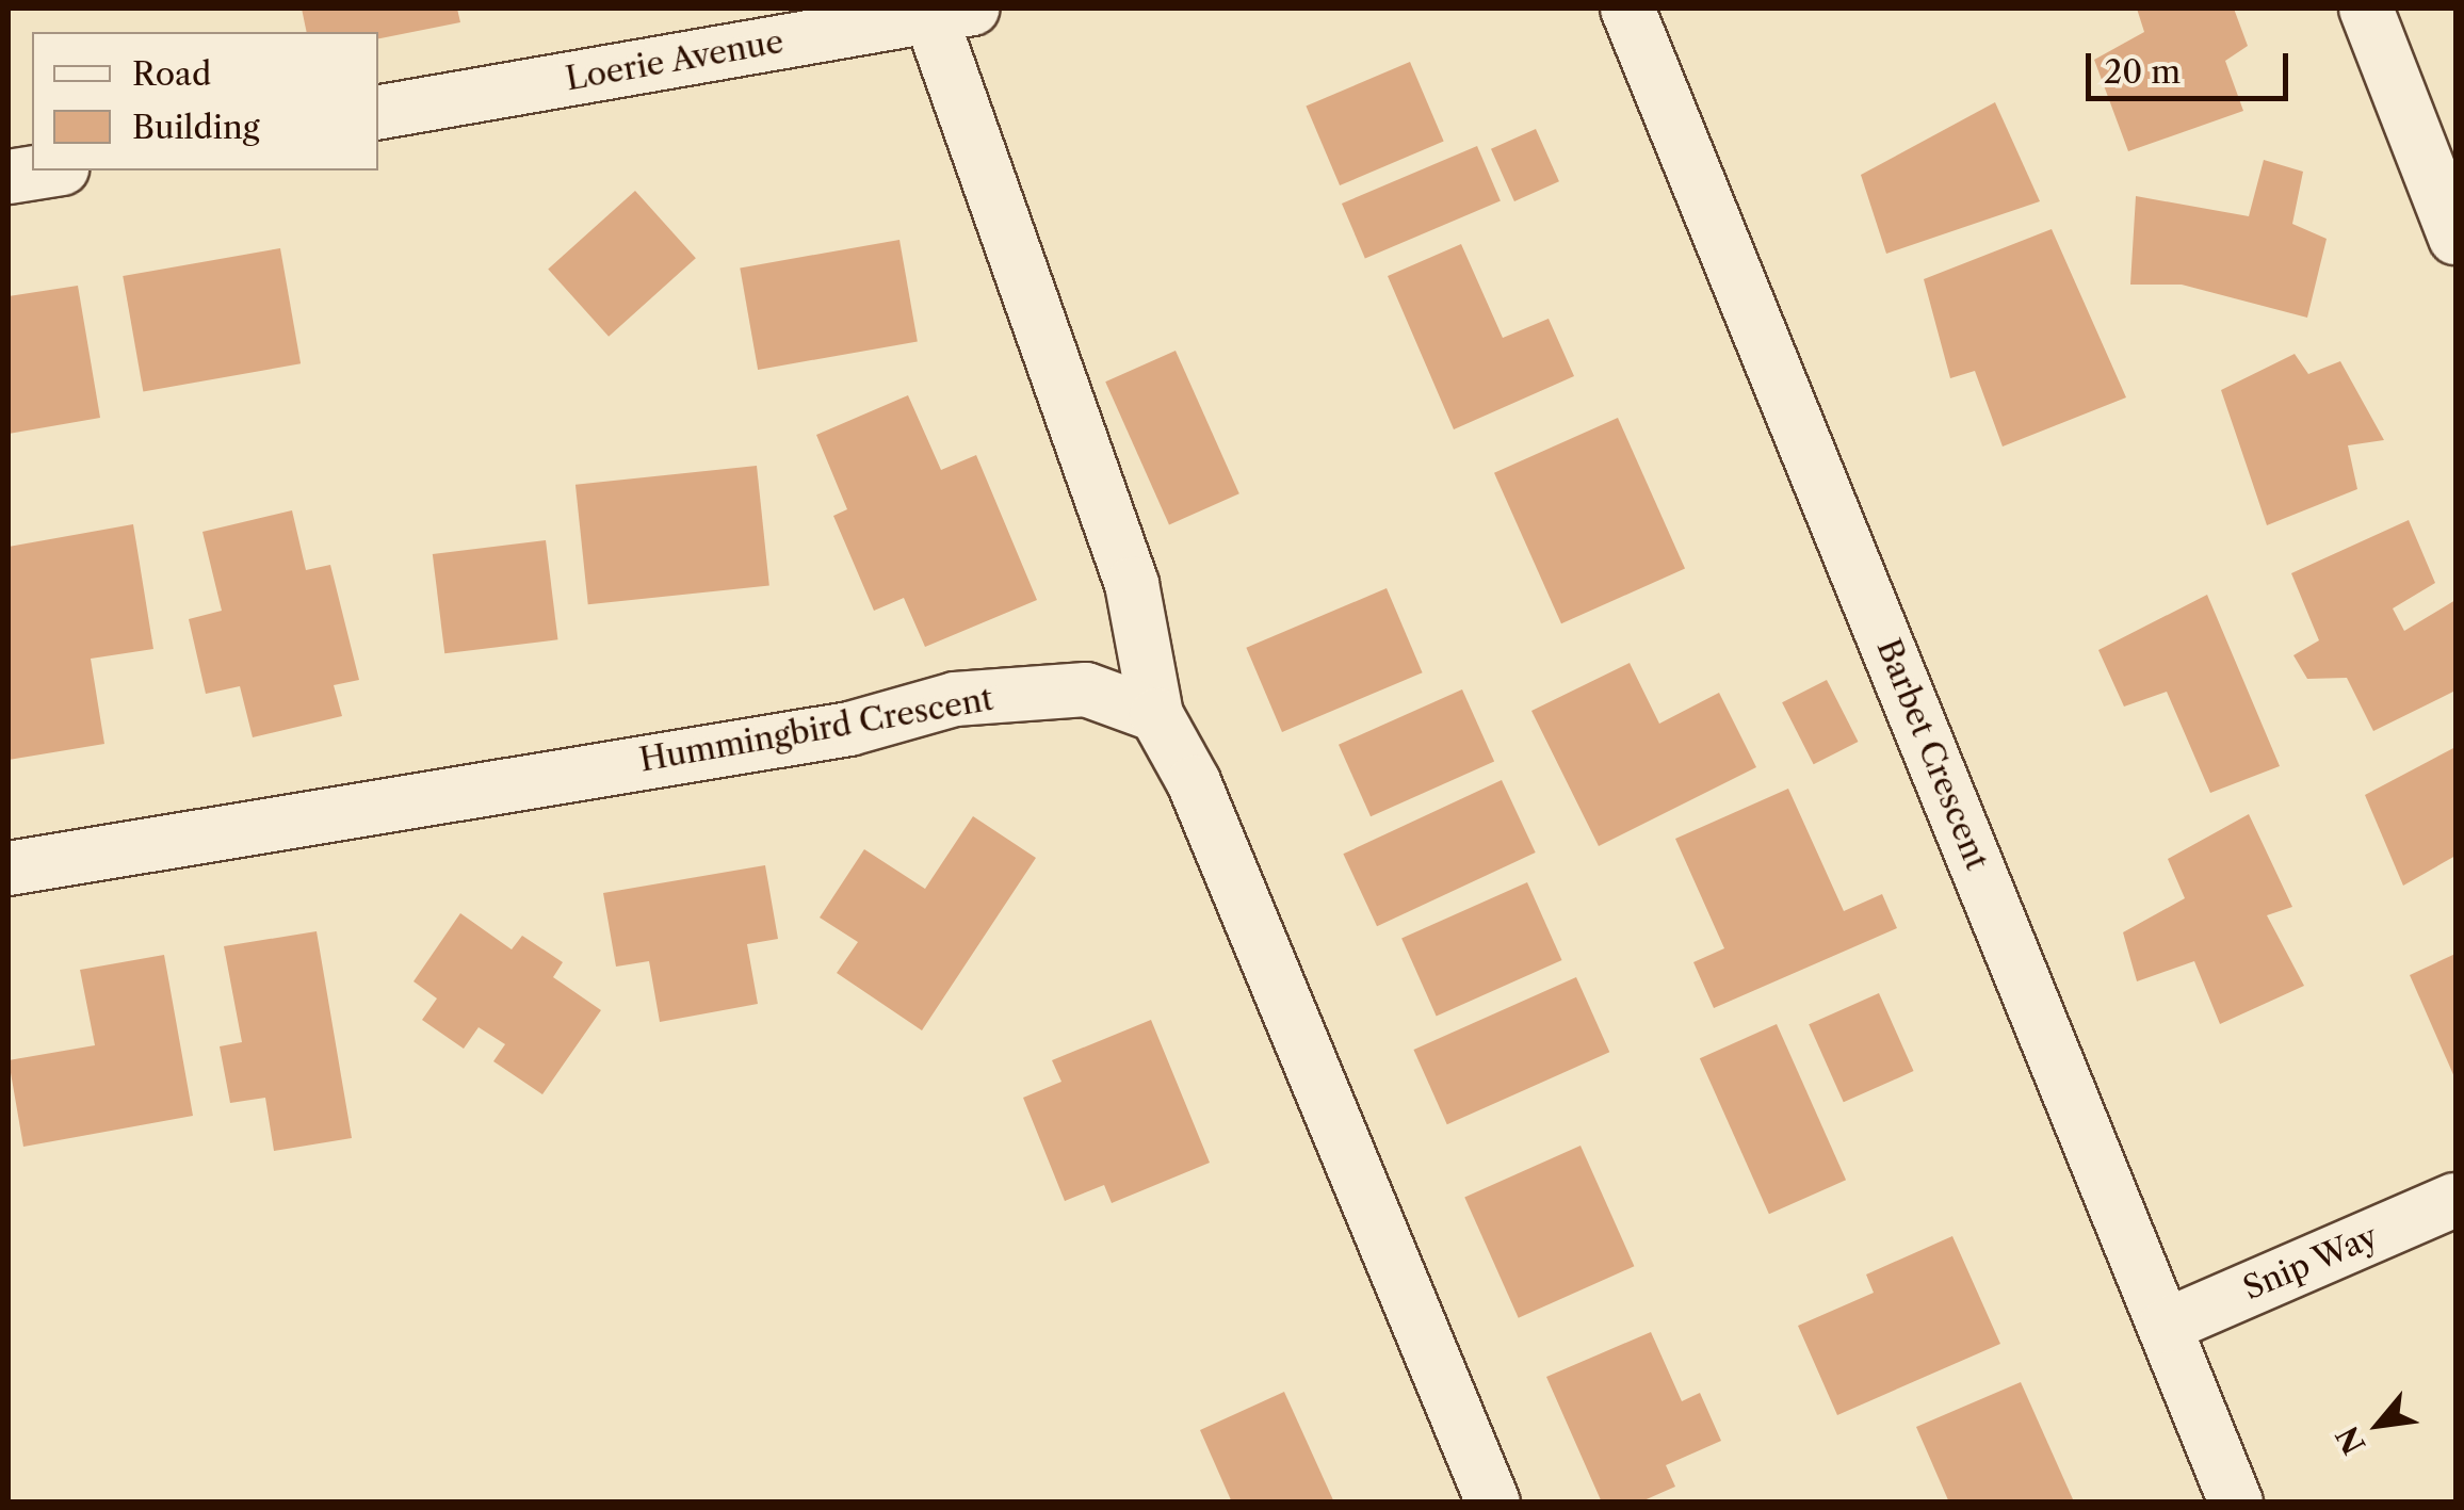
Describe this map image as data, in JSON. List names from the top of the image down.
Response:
{
  "streets": {
    "street": [
      "Loerie Avenue",
      "Hummingbird Crescent",
      "Barbet Crescent",
      "Snip Way"
    ]
  },
  "crossings": [
    ["Barbet Crescent", "Snip Way"]
  ],
  "legend": ["Road", "Building"],
  "scale_bar": "20 m",
  "north": "bottom left"
}
